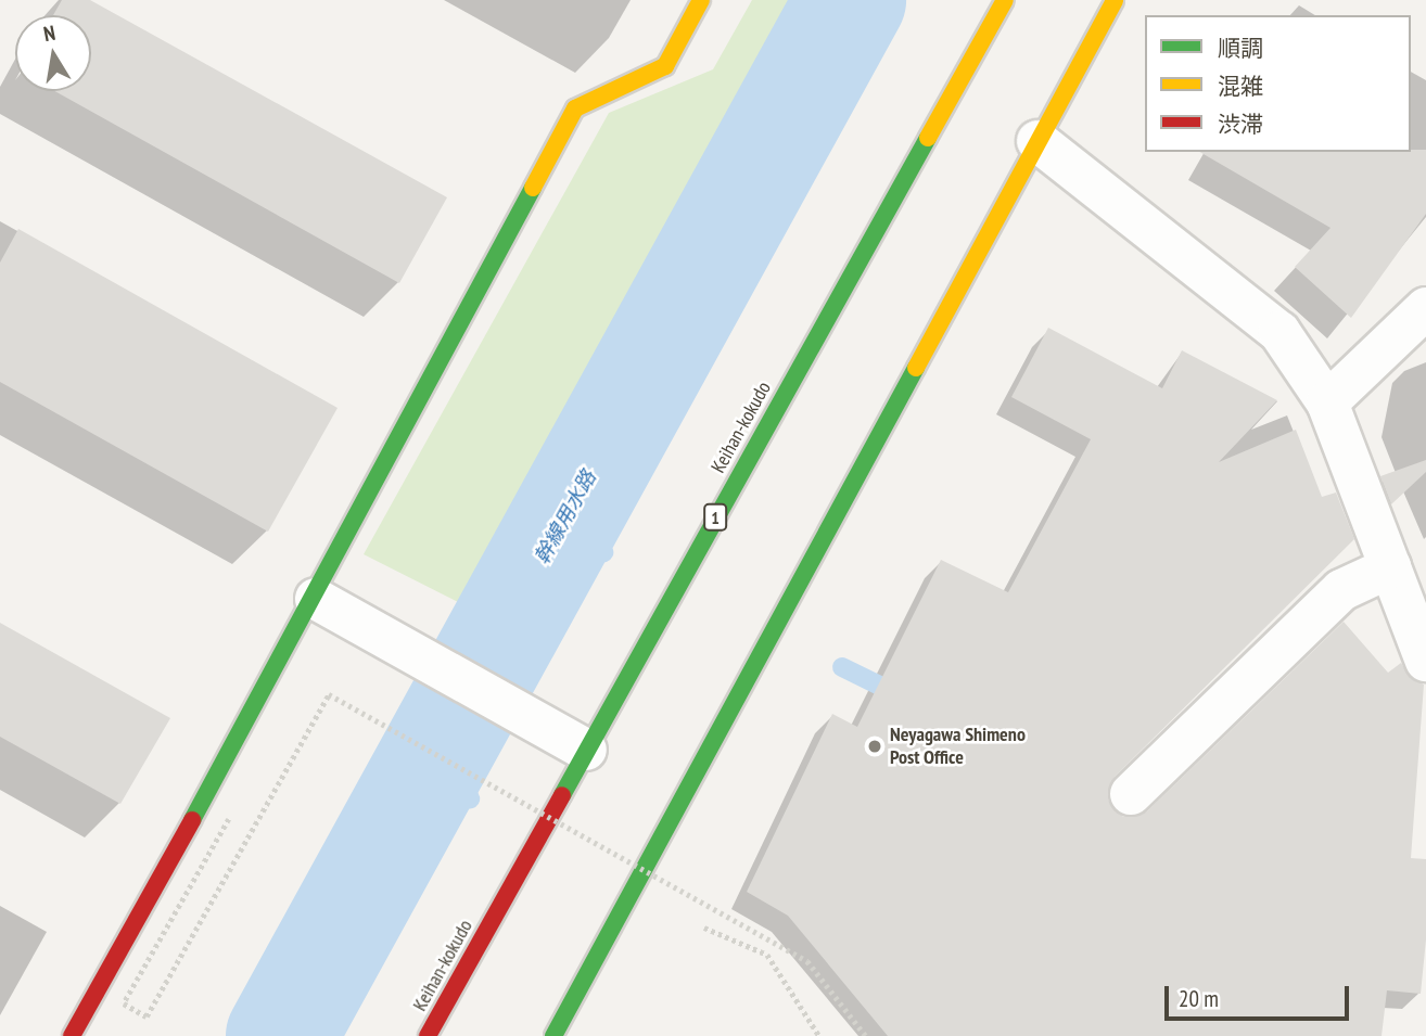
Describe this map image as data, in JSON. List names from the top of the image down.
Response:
{
  "streets": {
    "main road": ["Keihan-kokudo", "1"]
  },
  "water": ["幹線用水路"],
  "places": ["Neyagawa Shimeno Post Office"],
  "legend": ["順調", "混雑", "渋滞"],
  "scale_bar": "20 m",
  "north": "top"
}
